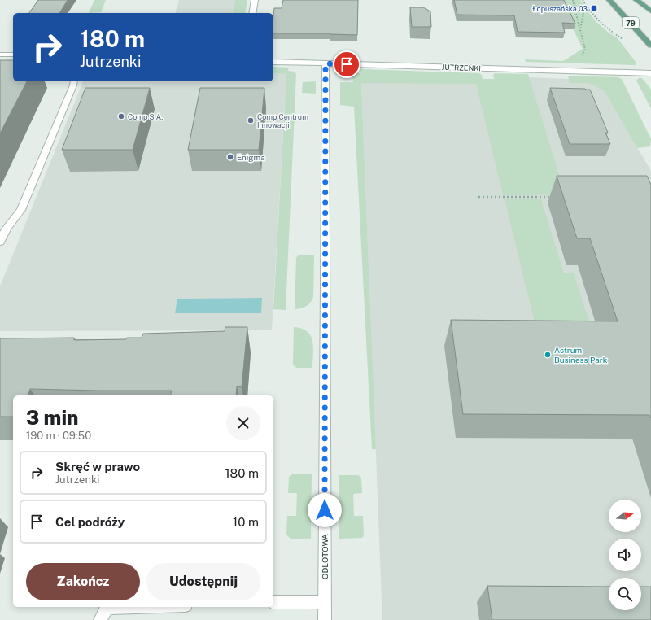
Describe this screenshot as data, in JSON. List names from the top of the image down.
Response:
{
  "streets": {
    "main road": ["79"],
    "street": ["JUTRZENKI", "ODLOTOWA"]
  },
  "crossings": [
    ["JUTRZENKI", "ODLOTOWA"]
  ],
  "places": {
    "transit": ["Łopuszańska 03"],
    "other": [
      "Comp S.A.",
      "Comp Centrum Innowacji",
      "Enigma",
      "Astrum Business Park"
    ]
  },
  "north": "right",
  "page": {
    "turn": ["180 m", "Jutrzenki"],
    "heading": ["3 min", "190 m · 09:50"],
    "list": [
      {
        "name": "Skręć w prawo",
        "note": "Jutrzenki",
        "value": "180 m"
      },
      {
        "name": "Cel podróży",
        "value": "10 m"
      }
    ],
    "buttons": ["Zakończ", "Udostępnij"]
  }
}
